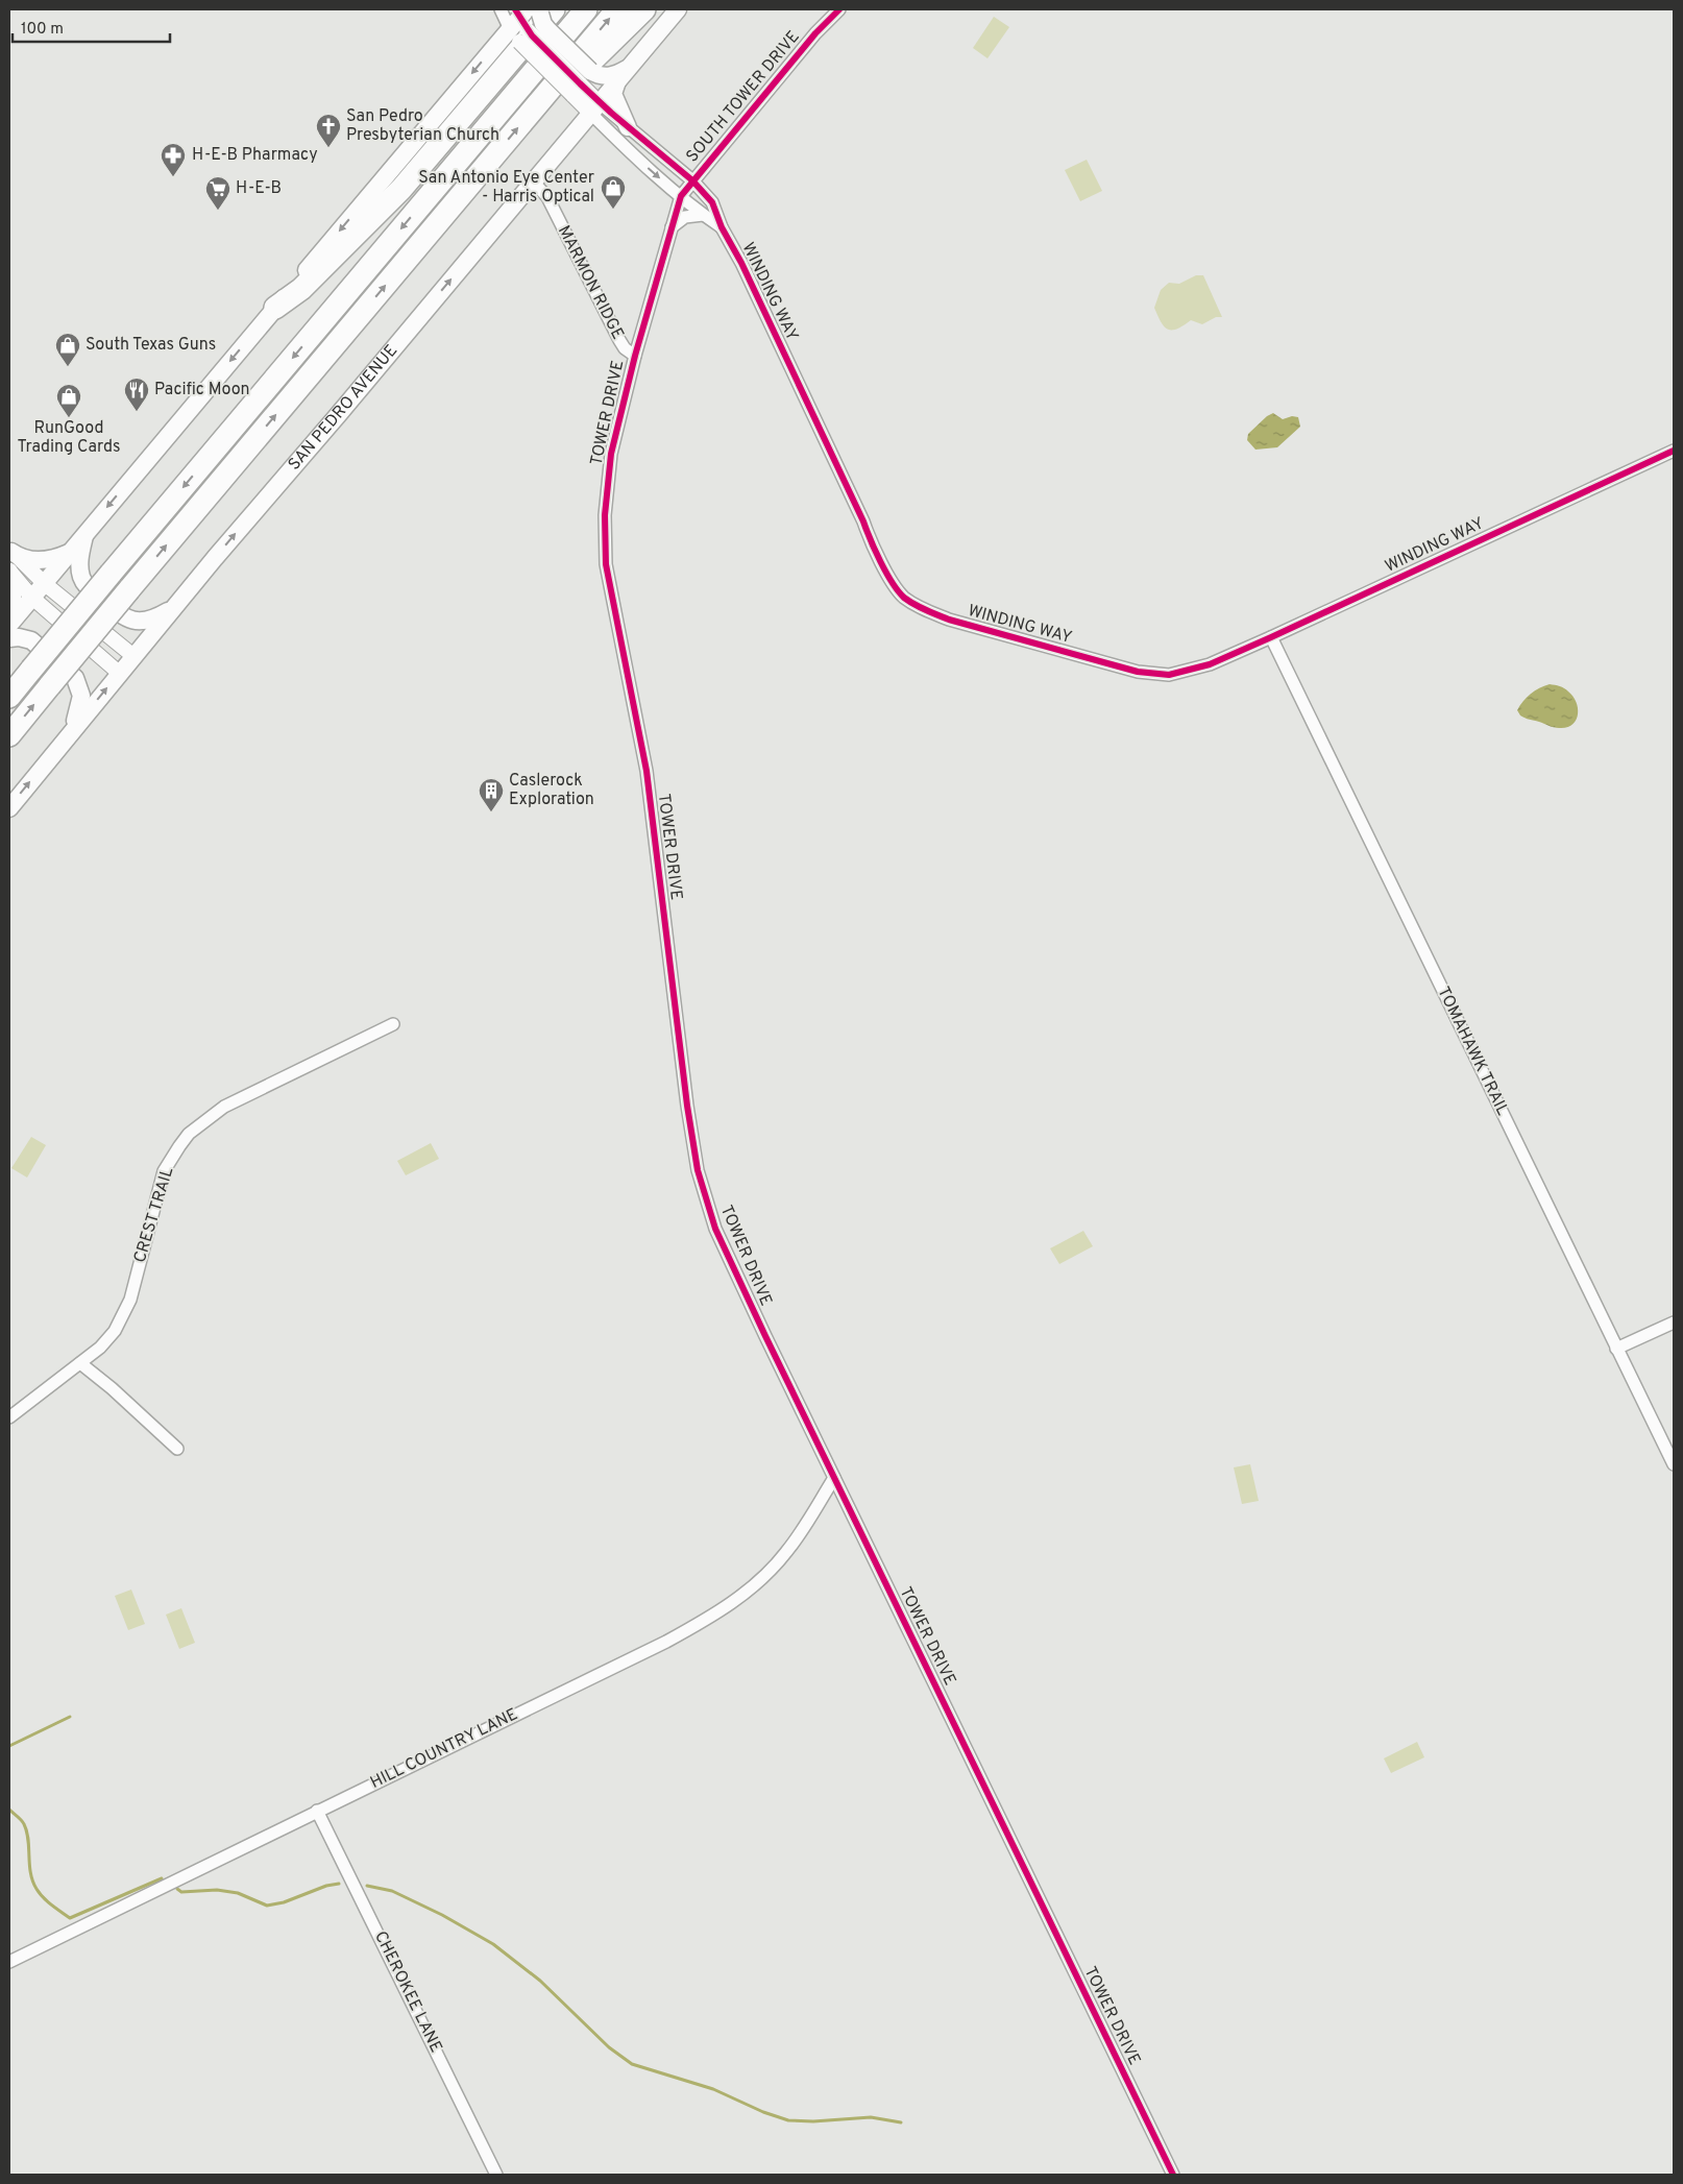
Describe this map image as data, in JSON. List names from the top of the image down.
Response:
{
  "streets": {
    "main road": ["SAN PEDRO AVENUE"],
    "street": [
      "SOUTH TOWER DRIVE",
      "MARMON RIDGE",
      "WINDING WAY",
      "TOWER DRIVE",
      "TOMAHAWK TRAIL",
      "CREST TRAIL",
      "HILL COUNTRY LANE",
      "CHEROKEE LANE"
    ]
  },
  "crossings": [
    ["SOUTH TOWER DRIVE", "WINDING WAY"],
    ["SOUTH TOWER DRIVE", "TOWER DRIVE"],
    ["MARMON RIDGE", "SAN PEDRO AVENUE"],
    ["MARMON RIDGE", "TOWER DRIVE"],
    ["WINDING WAY", "SAN PEDRO AVENUE"],
    ["WINDING WAY", "TOWER DRIVE"],
    ["WINDING WAY", "TOMAHAWK TRAIL"],
    ["TOWER DRIVE", "HILL COUNTRY LANE"],
    ["HILL COUNTRY LANE", "CHEROKEE LANE"]
  ],
  "places": {
    "church": ["San Pedro Presbyterian Church"],
    "pharmacy": ["H-E-B Pharmacy"],
    "shop": ["San Antonio Eye Center - Harris Optical", "South Texas Guns", "RunGood Trading Cards"],
    "supermarket": ["H-E-B"],
    "restaurant": ["Pacific Moon"],
    "building": ["Caslerock Exploration"]
  },
  "scale_bar": "100 m"
}
